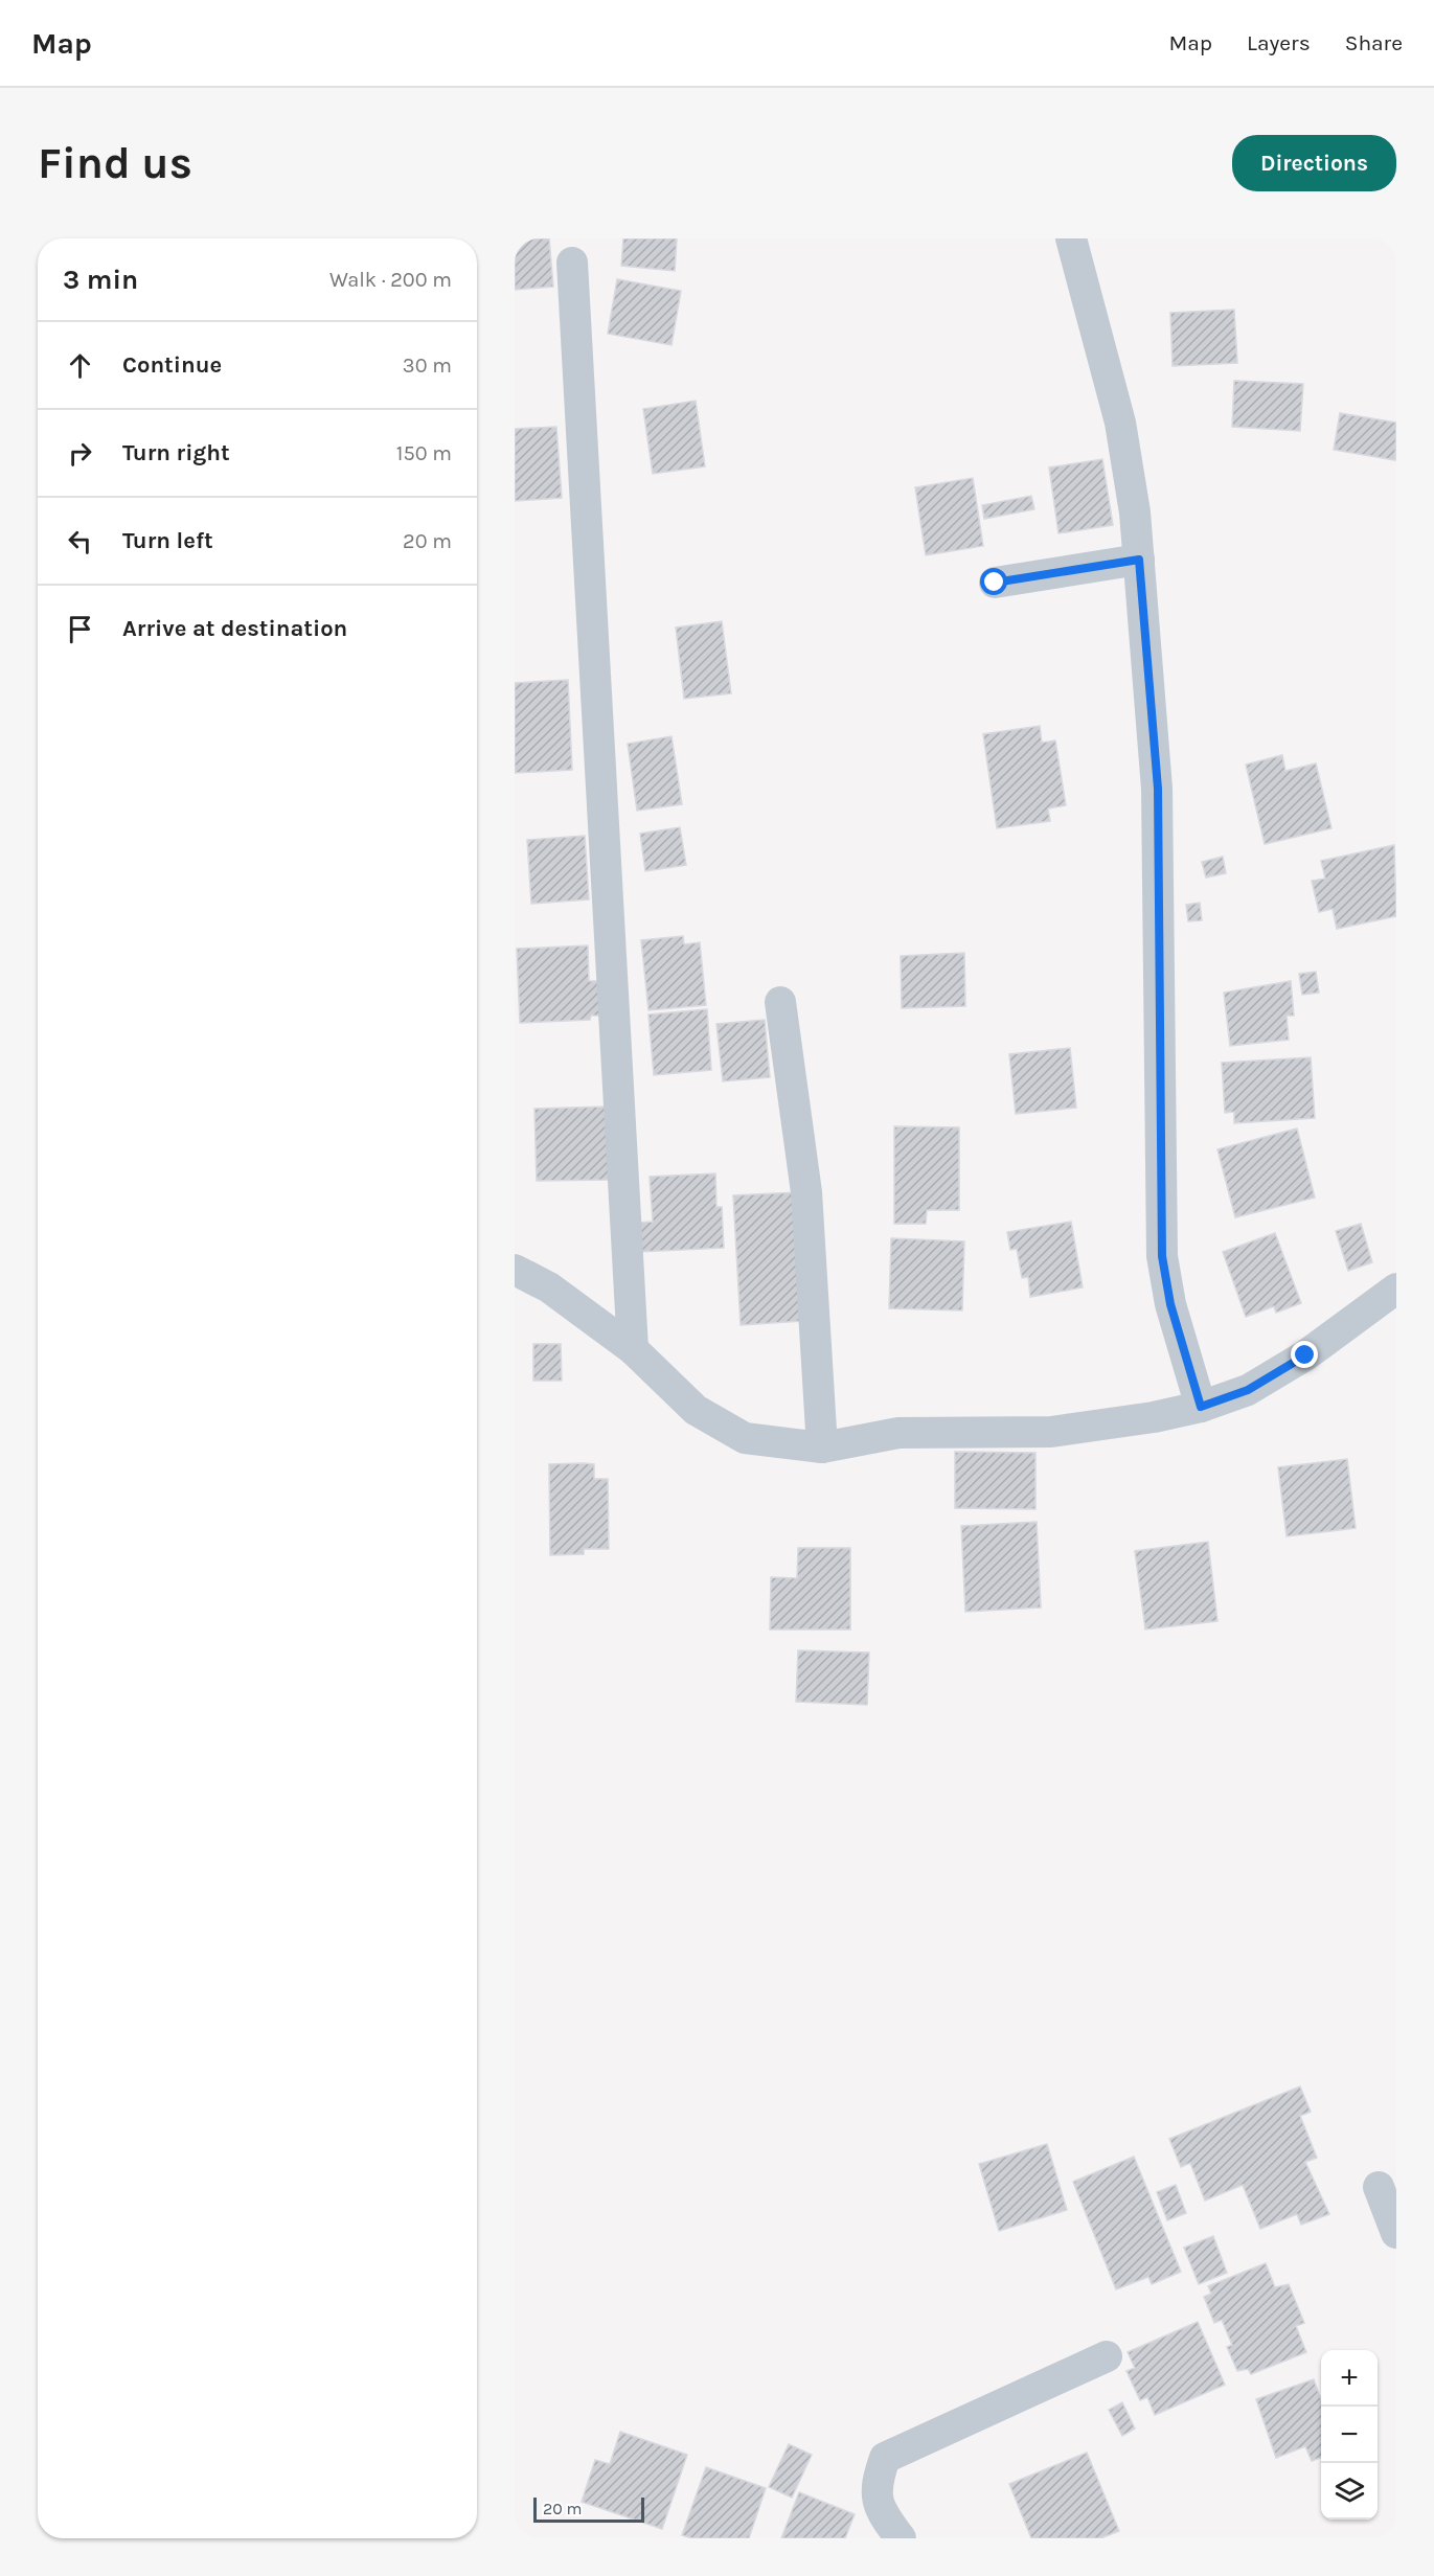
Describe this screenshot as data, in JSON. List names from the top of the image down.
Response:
{
  "scale_bar": "20 m",
  "page": {
    "header": "Map",
    "nav": ["Map", "Layers", "Share"],
    "buttons": "Directions",
    "title": "Find us",
    "heading": ["3 min", "Walk · 200 m"],
    "list": [
      ["Continue", "30 m"],
      ["Turn right", "150 m"],
      ["Turn left", "20 m"],
      "Arrive at destination"
    ],
    "map_buttons": ["+", "−"],
    "scale": "20 m"
  }
}
